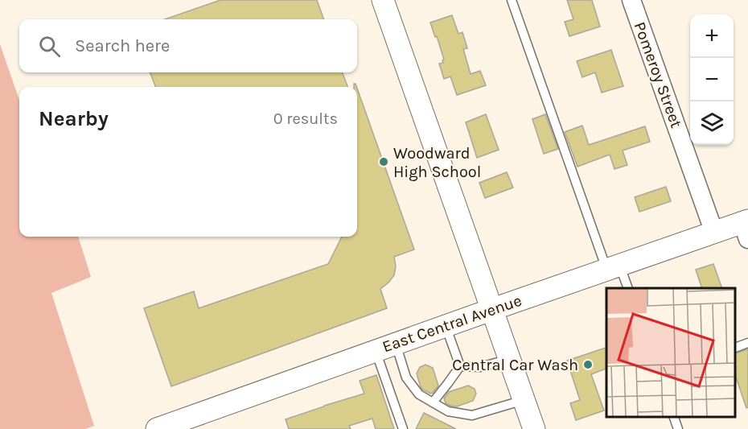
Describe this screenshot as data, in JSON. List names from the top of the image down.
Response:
{
  "streets": {
    "street": ["Pomeroy Street", "East Central Avenue"]
  },
  "crossings": [
    ["Pomeroy Street", "East Central Avenue"]
  ],
  "places": ["Woodward High School", "Central Car Wash"],
  "page": {
    "map_buttons": ["+", "−"],
    "search": "Search here",
    "heading": ["Nearby", "0 results"]
  }
}
